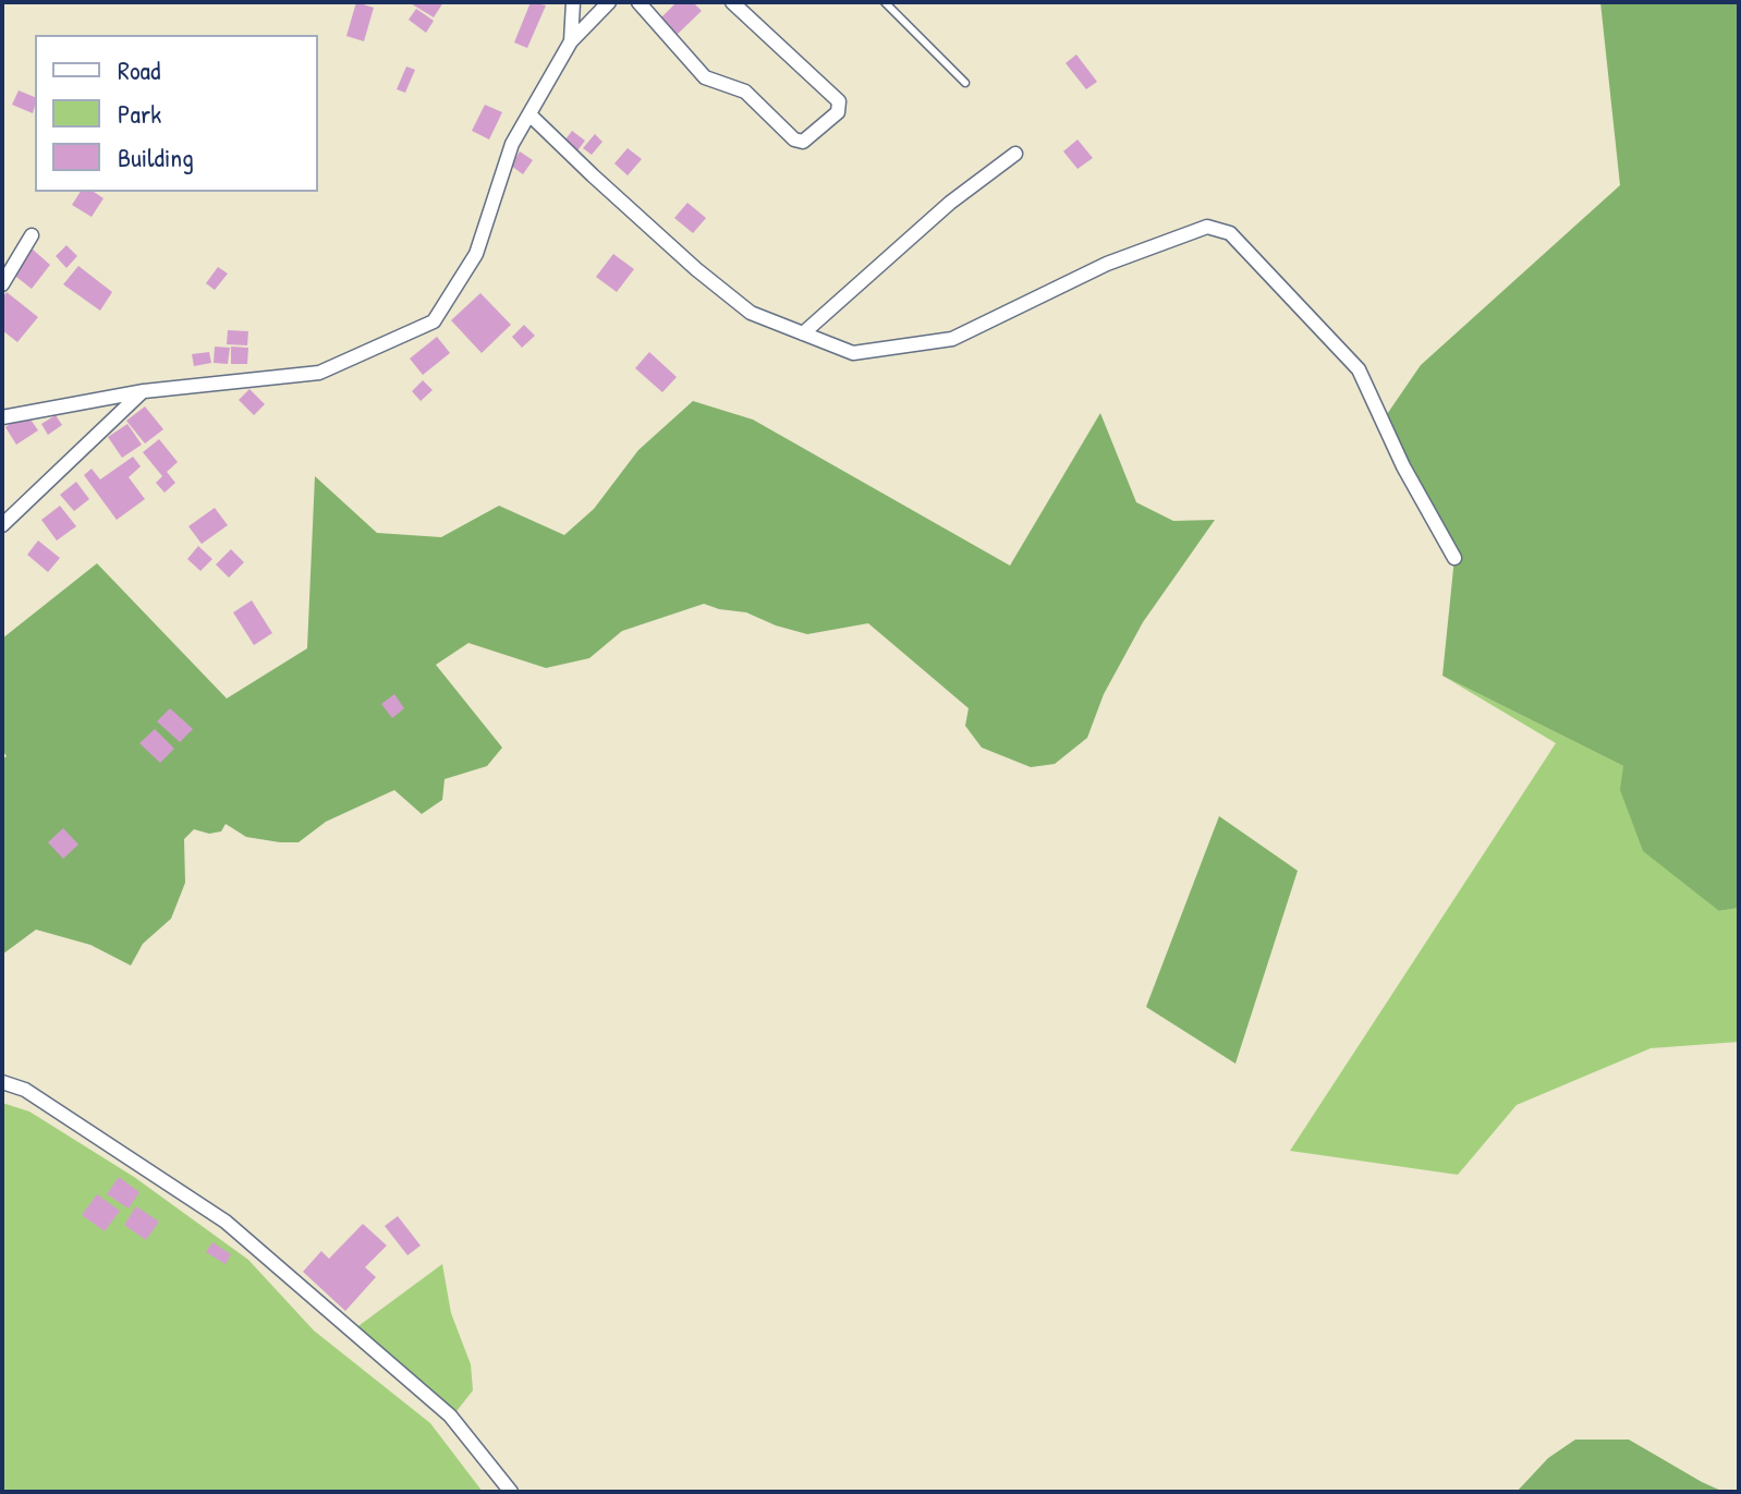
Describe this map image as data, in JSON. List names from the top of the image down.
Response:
{
  "legend": ["Road", "Park", "Building"]
}
